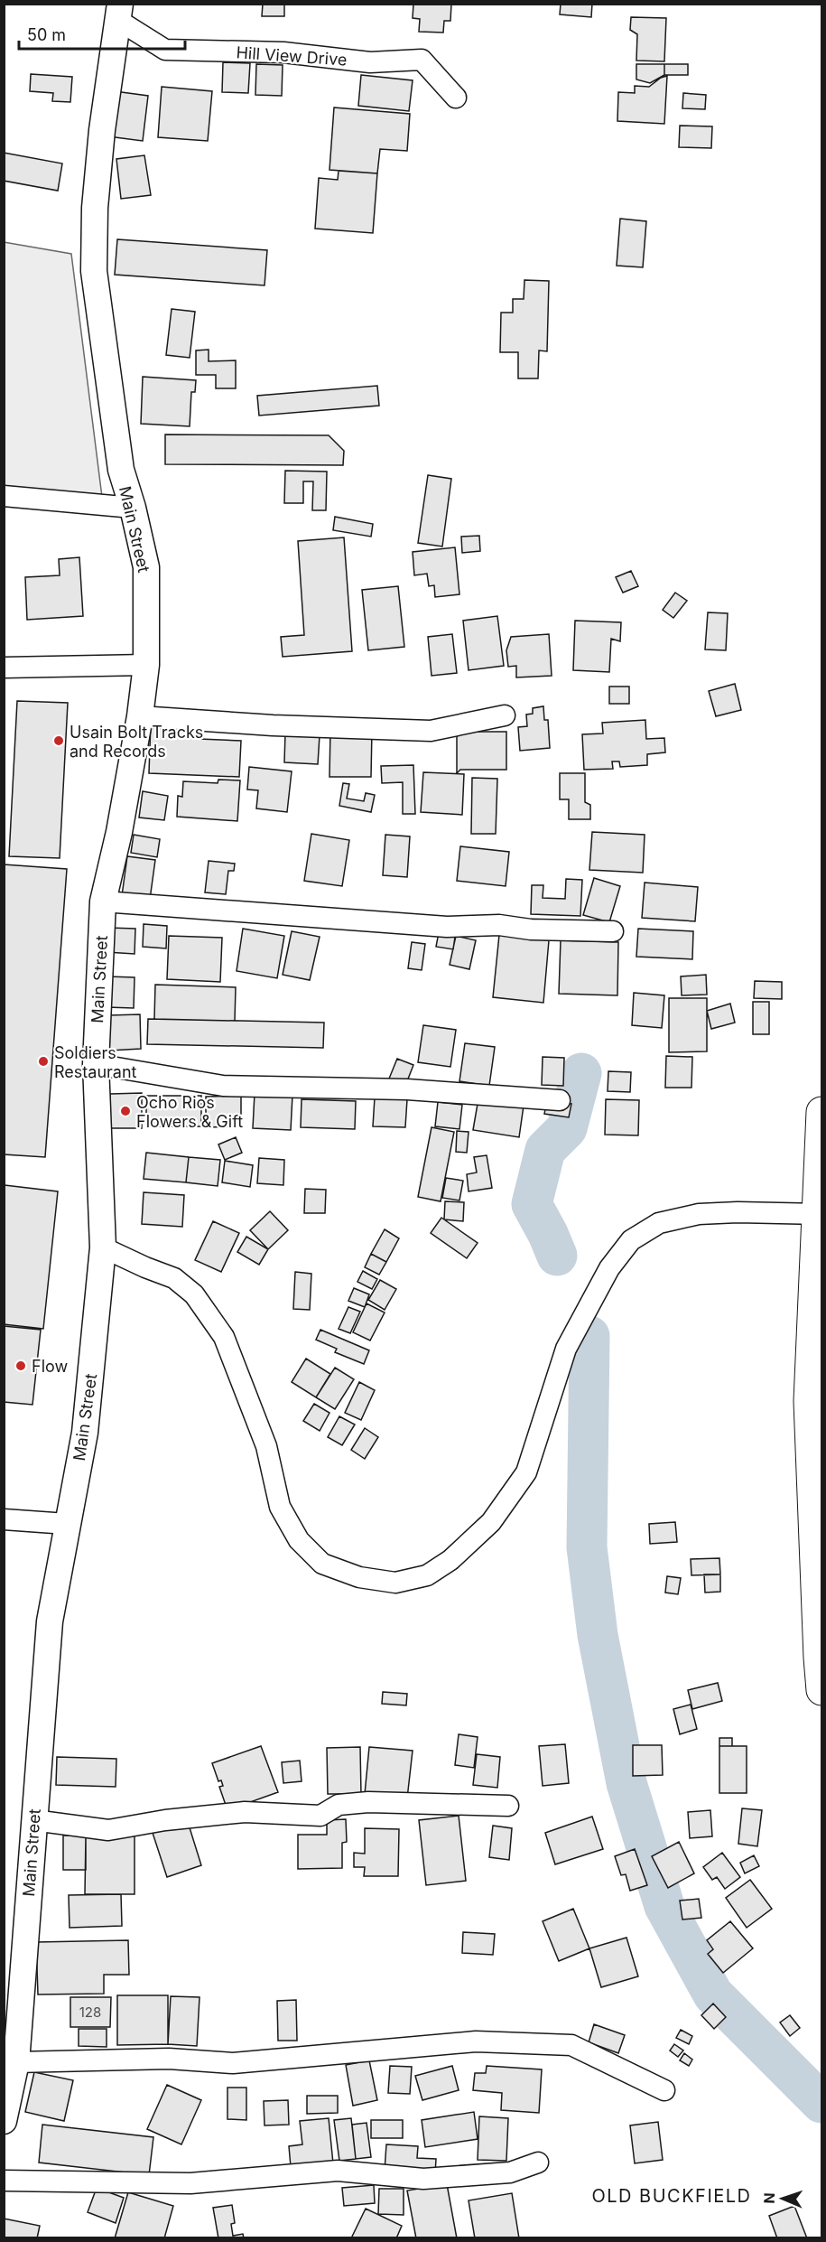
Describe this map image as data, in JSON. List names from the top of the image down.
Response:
{
  "streets": {
    "street": ["Hill View Drive", "Main Street"]
  },
  "crossings": [
    ["Hill View Drive", "Main Street"]
  ],
  "districts": ["OLD BUCKFIELD"],
  "places": [
    "Usain Bolt Tracks and Records",
    "Soldiers Restaurant",
    "Ocho Rios Flowers & Gift",
    "Flow"
  ],
  "house_numbers": ["128"],
  "scale_bar": "50 m",
  "north": "left"
}
